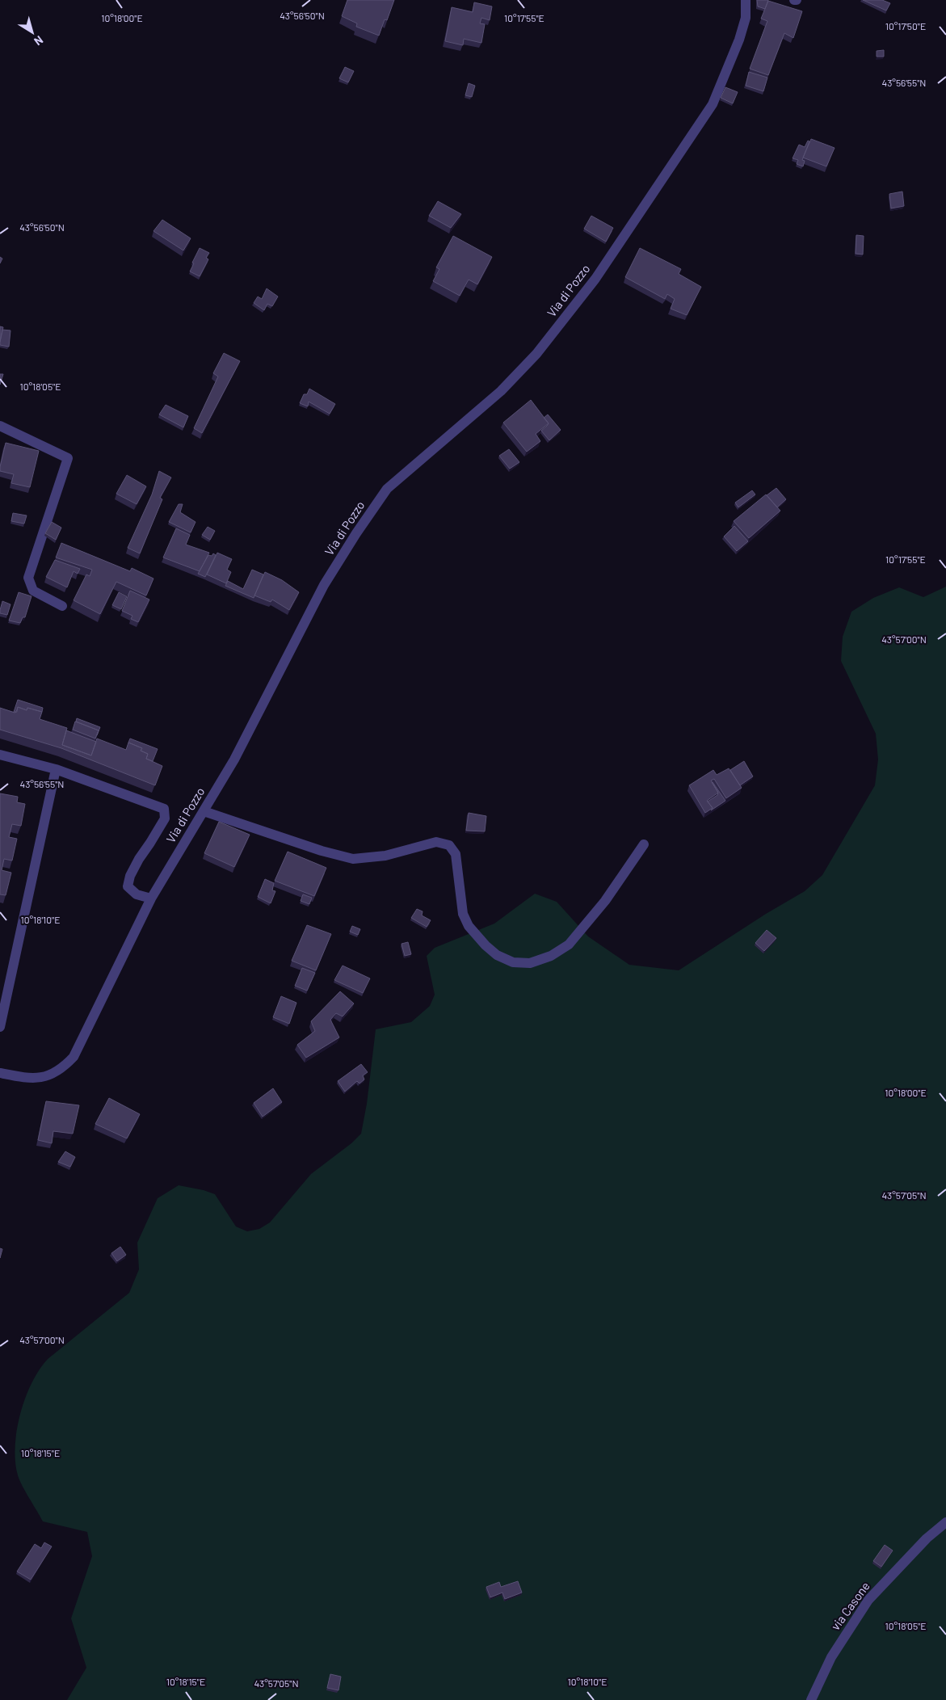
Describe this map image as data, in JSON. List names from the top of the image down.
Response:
{
  "streets": {
    "street": ["Via di Pozzo", "via Casone"]
  },
  "north": "bottom right",
  "coordinates": [
    "43°56'50\"N",
    "10°18'00\"E",
    "10°17'55\"E",
    "10°17'50\"E",
    "43°56'55\"N",
    "10°18'05\"E",
    "43°57'00\"N",
    "10°18'10\"E",
    "43°57'05\"N",
    "10°18'15\"E"
  ]
}
